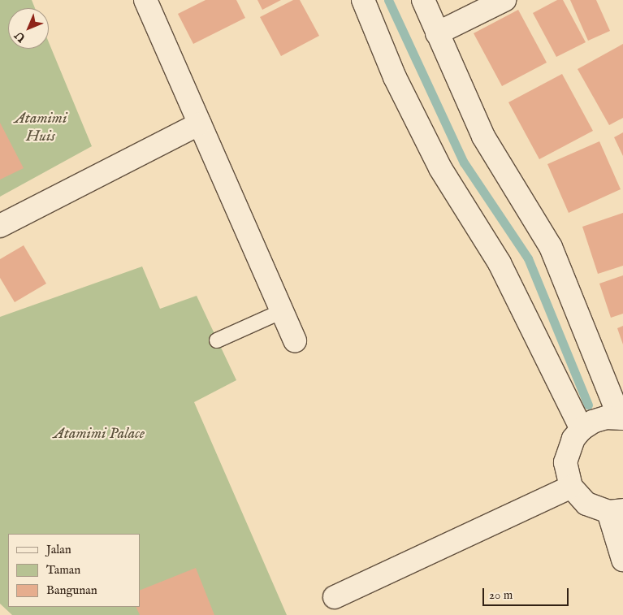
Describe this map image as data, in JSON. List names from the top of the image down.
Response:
{
  "parks": ["Atamimi Huis", "Atamimi Palace"],
  "legend": ["Jalan", "Taman", "Bangunan"],
  "scale_bar": "20 m",
  "north": "bottom left"
}
